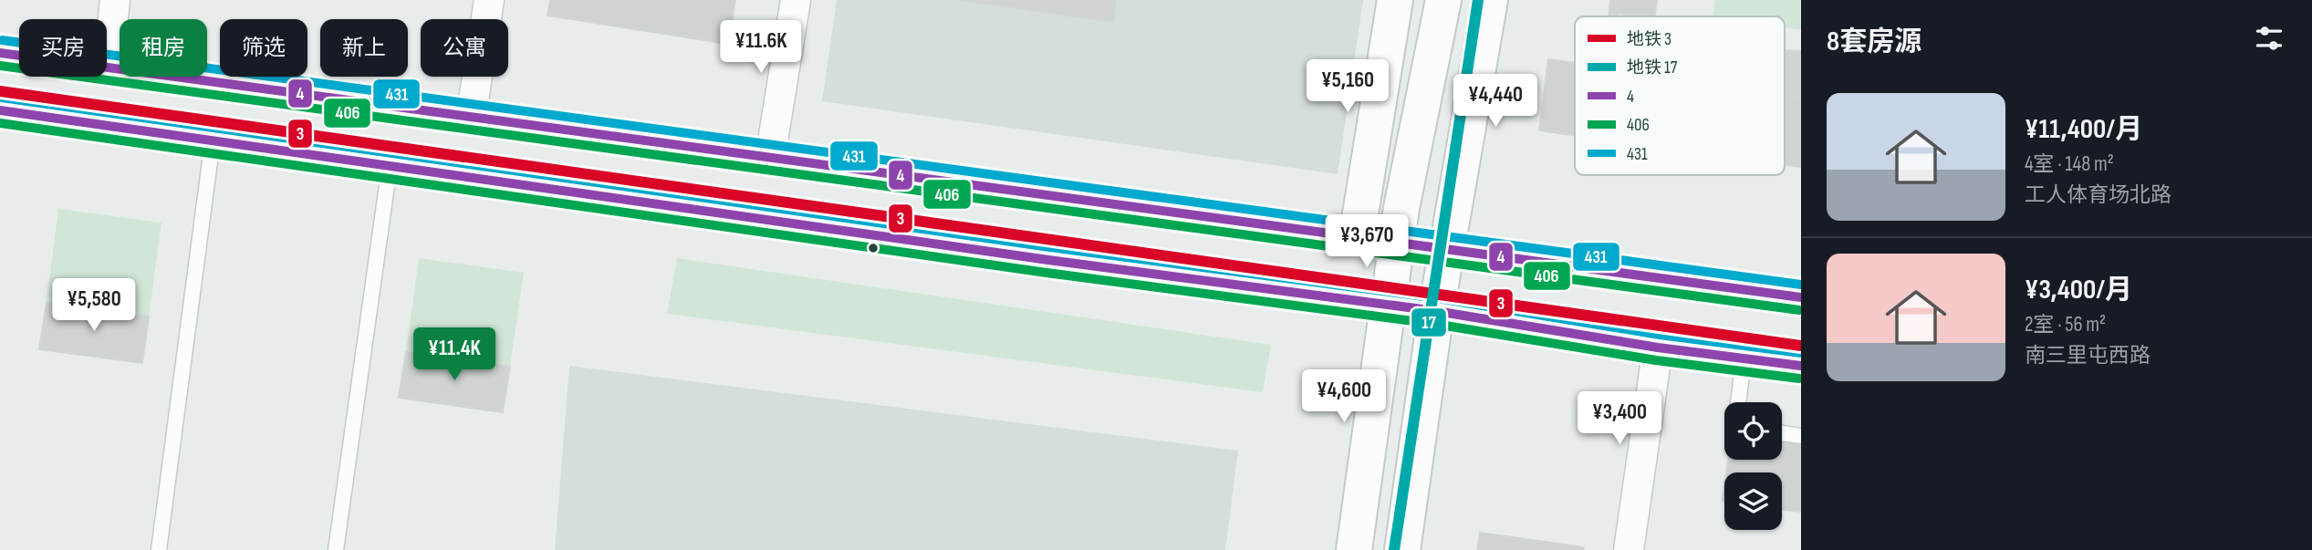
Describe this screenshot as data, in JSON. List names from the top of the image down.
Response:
{
  "lines": [
    "metro line 17",
    "transit line 431",
    "transit line 4",
    "transit line 406",
    "metro line 3"
  ],
  "legend": [
    "地铁 3",
    "地铁 17",
    "4",
    "406",
    "431"
  ],
  "page": {
    "heading": "8套房源",
    "chip": [
      "买房",
      "租房",
      "筛选",
      "新上",
      "公寓"
    ],
    "price": [
      "¥11.6K",
      "¥5,160",
      "¥4,440",
      "¥3,670",
      "¥5,580",
      "¥11.4K",
      "¥4,600",
      "¥3,400"
    ],
    "list": [
      {
        "name": "¥11,400/月",
        "note": "4室 · 148 m² · 工人体育场北路"
      },
      {
        "name": "¥3,400/月",
        "note": "2室 · 56 m² · 南三里屯西路"
      }
    ]
  }
}
